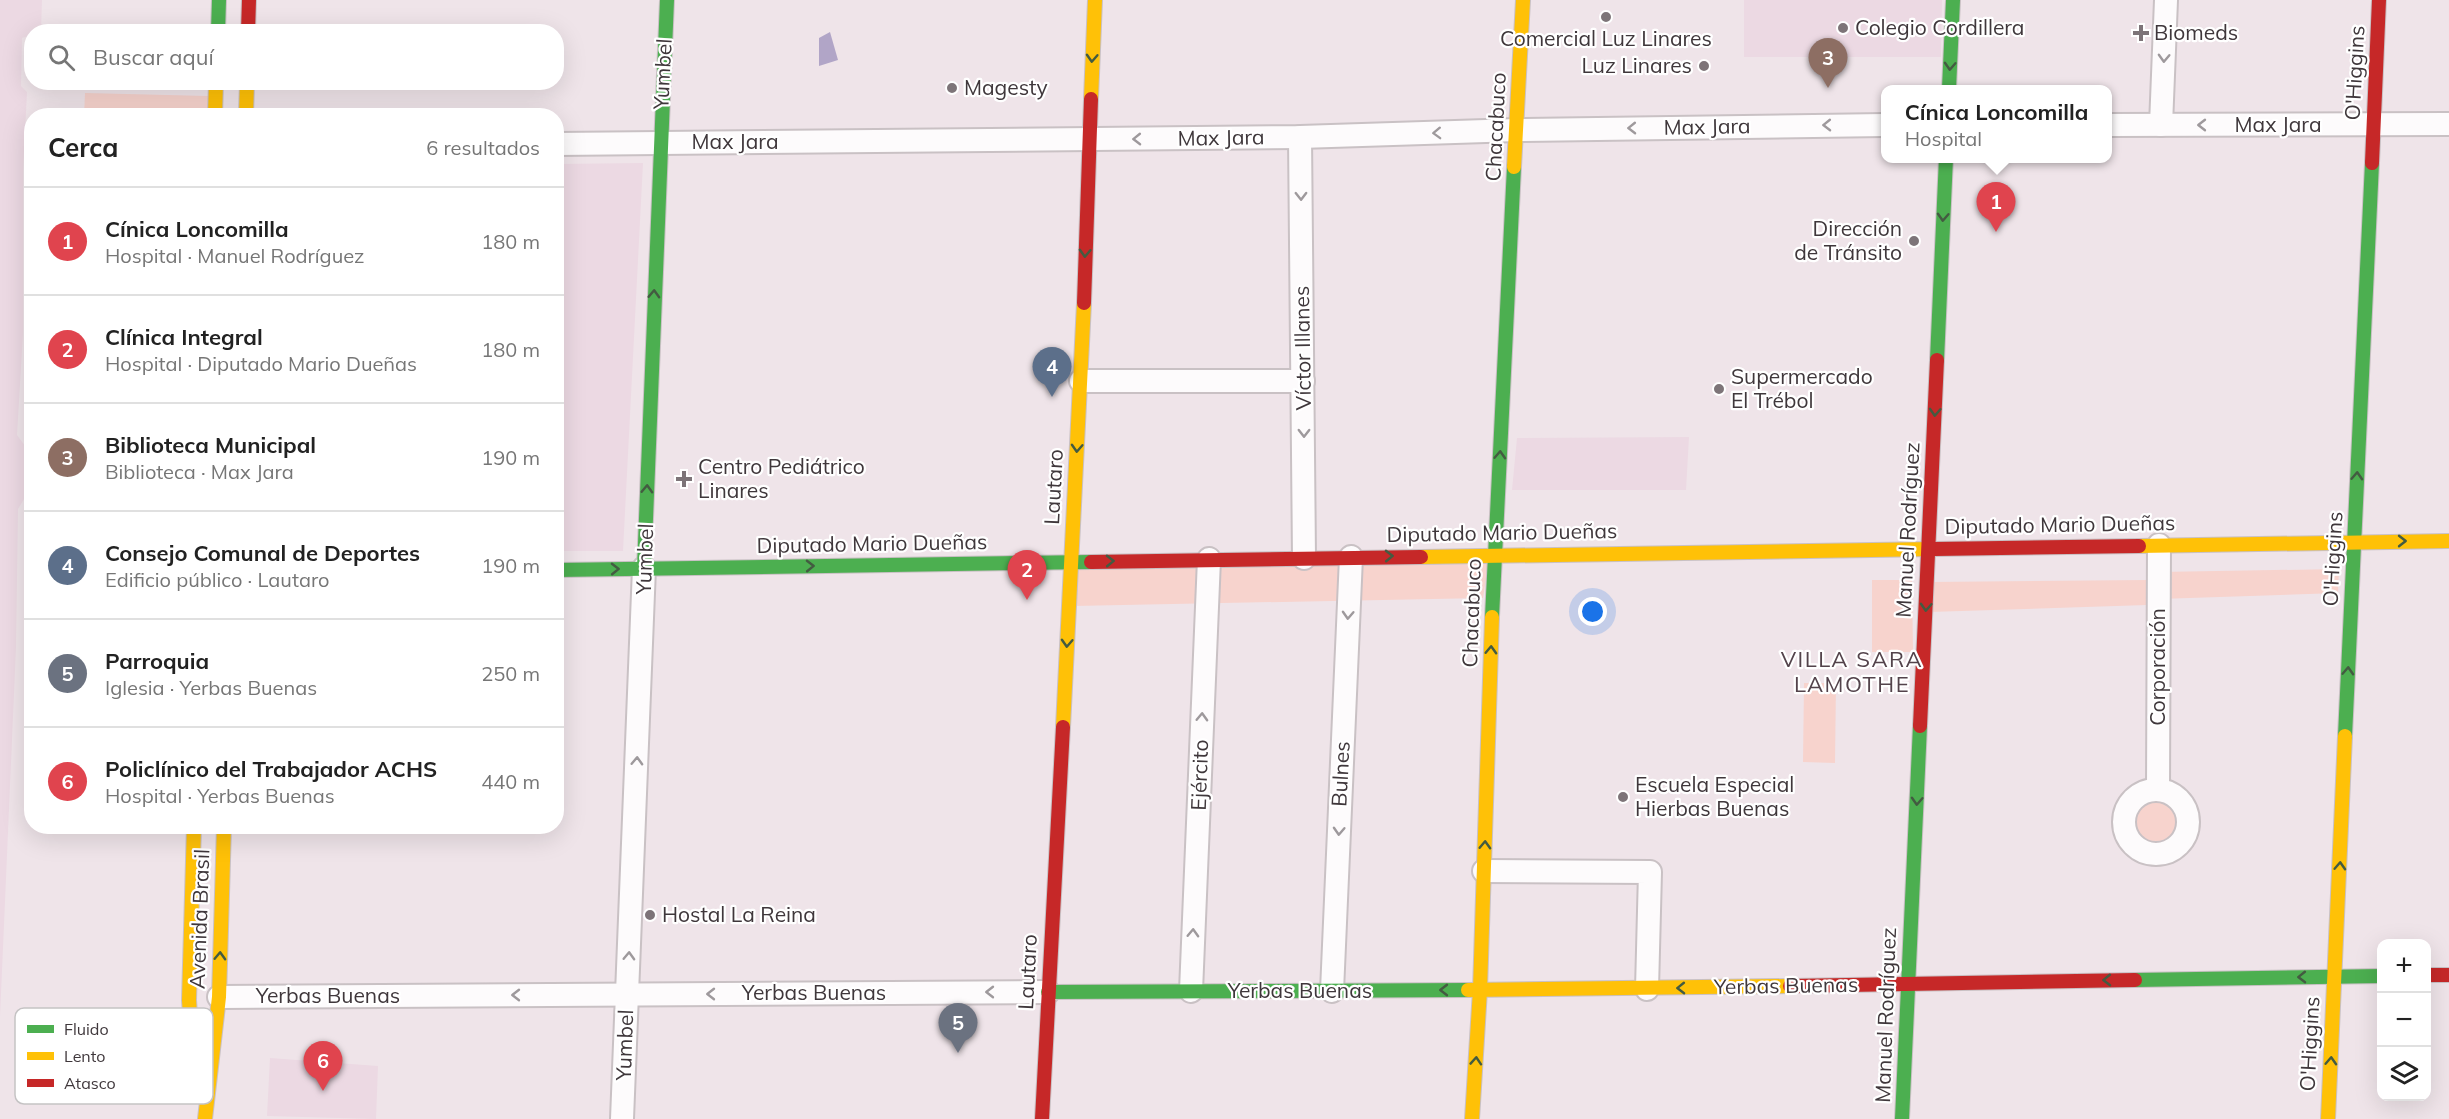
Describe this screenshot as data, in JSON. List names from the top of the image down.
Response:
{
  "streets": {
    "street": [
      "O'Higgins",
      "Yumbel",
      "Max Jara",
      "Chacabuco",
      "Víctor Illanes",
      "Lautaro",
      "Diputado Mario Dueñas",
      "Manuel Rodríguez",
      "Corporación",
      "Bulnes",
      "Ejército",
      "Avenida Brasil",
      "Yerbas Buenas"
    ]
  },
  "crossings": [
    ["O'Higgins", "Max Jara"],
    ["O'Higgins", "Diputado Mario Dueñas"],
    ["O'Higgins", "Yerbas Buenas"],
    ["Yumbel", "Max Jara"],
    ["Yumbel", "Diputado Mario Dueñas"],
    ["Yumbel", "Yerbas Buenas"],
    ["Max Jara", "Chacabuco"],
    ["Max Jara", "Víctor Illanes"],
    ["Max Jara", "Lautaro"],
    ["Chacabuco", "Diputado Mario Dueñas"],
    ["Chacabuco", "Yerbas Buenas"],
    ["Víctor Illanes", "Diputado Mario Dueñas"],
    ["Lautaro", "Diputado Mario Dueñas"],
    ["Lautaro", "Yerbas Buenas"],
    ["Diputado Mario Dueñas", "Manuel Rodríguez"],
    ["Diputado Mario Dueñas", "Corporación"],
    ["Diputado Mario Dueñas", "Bulnes"],
    ["Diputado Mario Dueñas", "Ejército"],
    ["Manuel Rodríguez", "Yerbas Buenas"],
    ["Bulnes", "Yerbas Buenas"],
    ["Ejército", "Yerbas Buenas"],
    ["Avenida Brasil", "Yerbas Buenas"]
  ],
  "one_way": [
    "O'Higgins",
    "Yumbel",
    "Max Jara",
    "Chacabuco",
    "Víctor Illanes",
    "Lautaro",
    "Diputado Mario Dueñas",
    "Manuel Rodríguez",
    "Bulnes",
    "Ejército",
    "Yerbas Buenas"
  ],
  "districts": ["VILLA SARA LAMOTHE"],
  "places": {
    "other": [
      "Comercial Luz Linares",
      "Colegio Cordillera",
      "Luz Linares",
      "Magesty",
      "Dirección de Tránsito",
      "Supermercado El Trébol",
      "Escuela Especial Hierbas Buenas",
      "Hostal La Reina"
    ],
    "health": ["Biomeds", "Centro Pediátrico Linares"]
  },
  "legend": ["Fluido", "Lento", "Atasco"],
  "page": {
    "search": "Buscar aquí",
    "pins": [
      "3",
      "1",
      "4",
      "2",
      "5",
      "6"
    ],
    "popup": ["Cínica Loncomilla", "Hospital"],
    "heading": ["Cerca", "6 resultados"],
    "list": [
      {
        "mark": "1",
        "name": "Cínica Loncomilla",
        "note": "Hospital · Manuel Rodríguez",
        "value": "180 m"
      },
      {
        "mark": "2",
        "name": "Clínica Integral",
        "note": "Hospital · Diputado Mario Dueñas",
        "value": "180 m"
      },
      {
        "mark": "3",
        "name": "Biblioteca Municipal",
        "note": "Biblioteca · Max Jara",
        "value": "190 m"
      },
      {
        "mark": "4",
        "name": "Consejo Comunal de Deportes",
        "note": "Edificio público · Lautaro",
        "value": "190 m"
      },
      {
        "mark": "5",
        "name": "Parroquia",
        "note": "Iglesia · Yerbas Buenas",
        "value": "250 m"
      },
      {
        "mark": "6",
        "name": "Policlínico del Trabajador ACHS",
        "note": "Hospital · Yerbas Buenas",
        "value": "440 m"
      }
    ],
    "map_buttons": ["+", "−"]
  }
}
